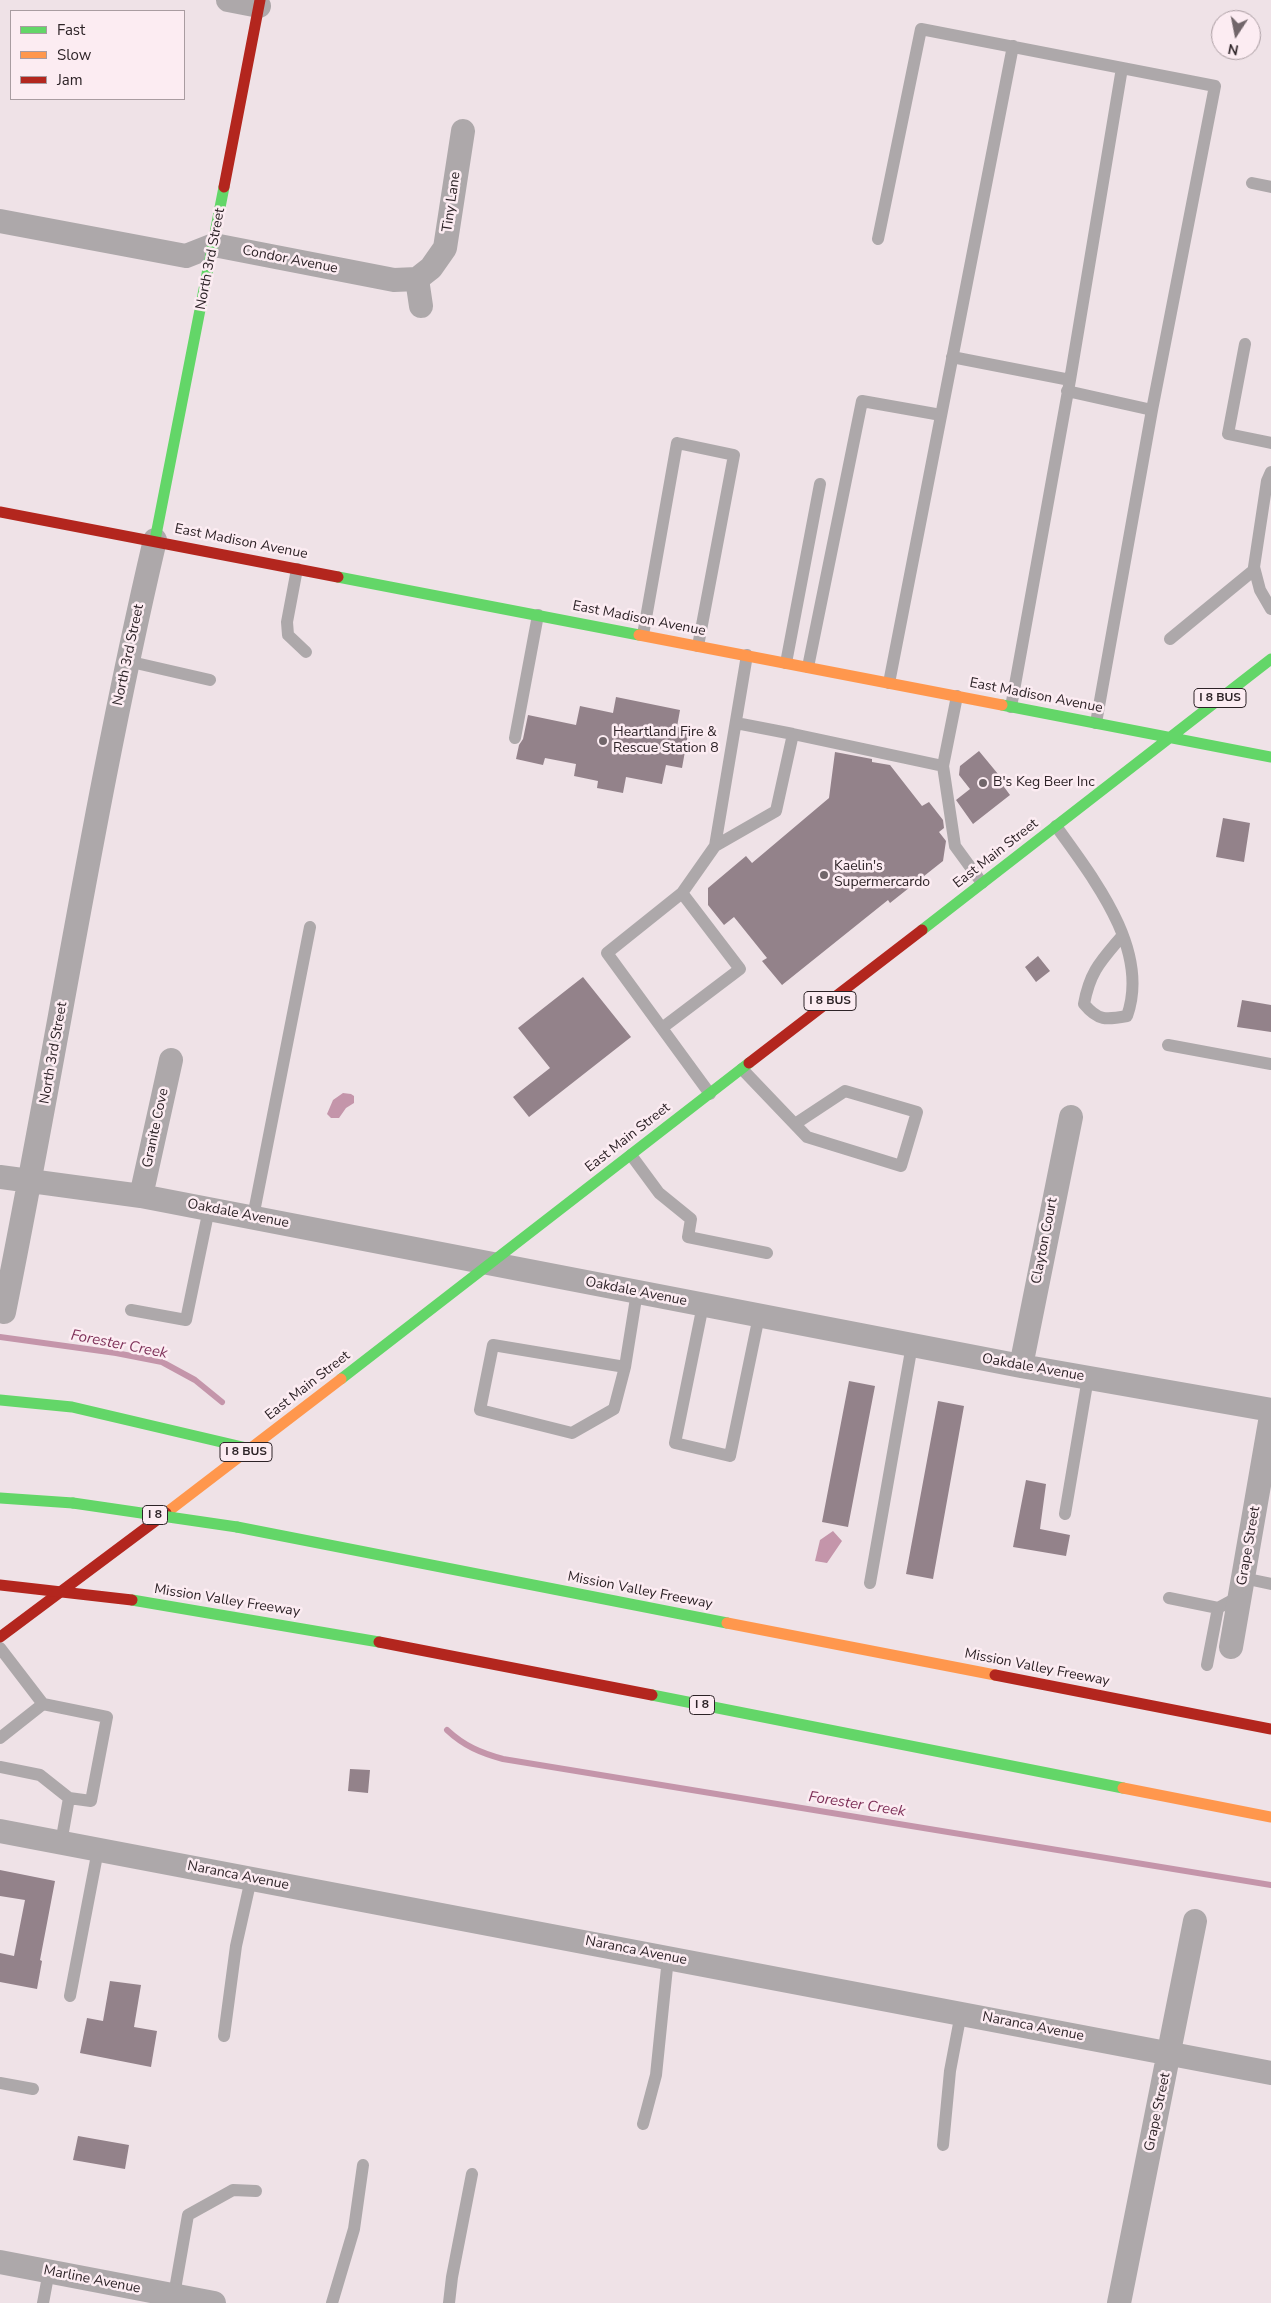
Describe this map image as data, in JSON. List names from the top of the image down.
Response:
{
  "streets": {
    "main road": [
      "North 3rd Street",
      "East Madison Avenue",
      "I 8 BUS",
      "East Main Street",
      "I 8",
      "Mission Valley Freeway"
    ],
    "street": [
      "Tiny Lane",
      "Condor Avenue",
      "Granite Cove",
      "Oakdale Avenue",
      "Clayton Court",
      "Grape Street",
      "Naranca Avenue",
      "Marline Avenue"
    ]
  },
  "crossings": [
    ["Tiny Lane", "Condor Avenue"],
    ["North 3rd Street", "Condor Avenue"],
    ["North 3rd Street", "East Madison Avenue"],
    ["North 3rd Street", "Oakdale Avenue"],
    ["East Madison Avenue", "East Main Street"],
    ["East Main Street", "Oakdale Avenue"],
    ["Granite Cove", "Oakdale Avenue"],
    ["Oakdale Avenue", "Clayton Court"],
    ["Grape Street", "Naranca Avenue"]
  ],
  "water": ["Forester Creek"],
  "places": ["Heartland Fire & Rescue Station 8", "B's Keg Beer Inc", "Kaelin's Supermercardo"],
  "legend": ["Fast", "Slow", "Jam"],
  "north": "bottom"
}
